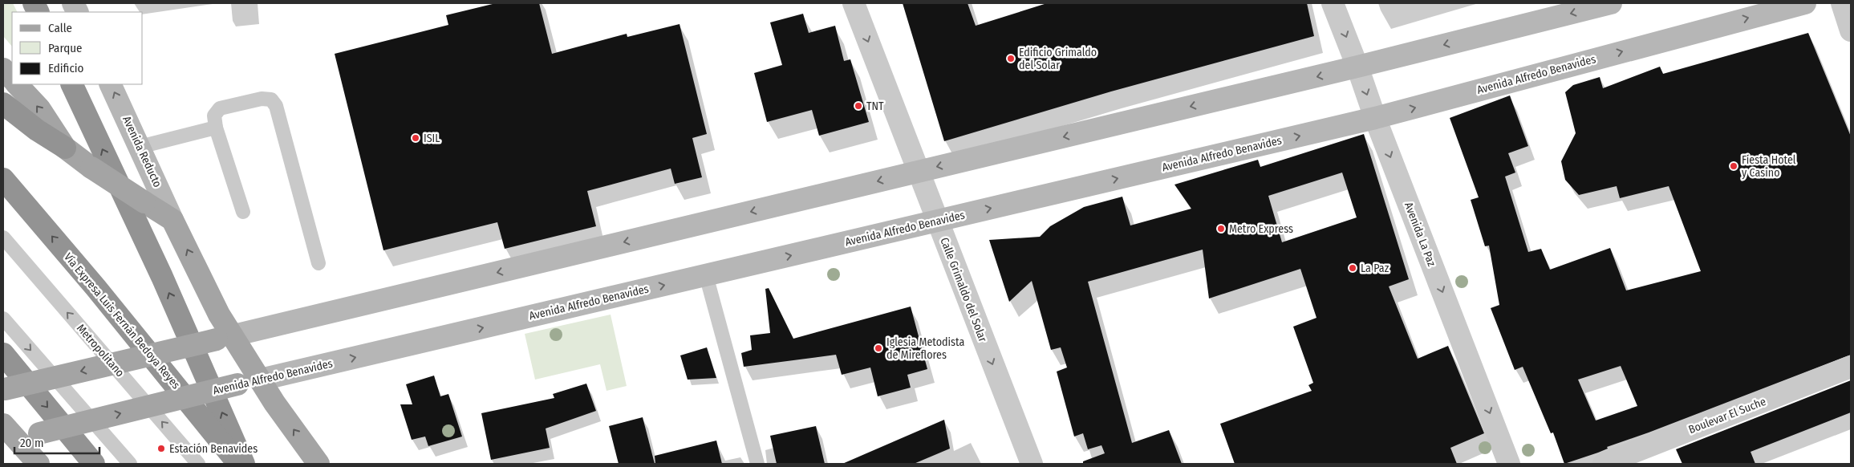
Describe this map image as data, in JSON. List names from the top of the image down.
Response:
{
  "streets": {
    "highway": ["Vía Expresa Luis Fernán Bedoya Reyes"],
    "main road": ["Avenida Alfredo Benavides", "Avenida Reducto"],
    "street": ["Avenida La Paz", "Calle Grimaldo del Solar", "Boulevar El Suche"],
    "lane": ["Metropolitano"]
  },
  "crossings": [
    ["Avenida Alfredo Benavides", "Avenida La Paz"],
    ["Avenida Alfredo Benavides", "Calle Grimaldo del Solar"]
  ],
  "one_way": ["Avenida La Paz", "Calle Grimaldo del Solar"],
  "places": [
    "Edificio Grimaldo del Solar",
    "TNT",
    "ISIL",
    "Fiesta Hotel y Casino",
    "Metro Express",
    "La Paz",
    "Iglesia Metodista de Mireflores",
    "Estación Benavides"
  ],
  "legend": ["Calle", "Parque", "Edificio"],
  "scale_bar": "20 m"
}
